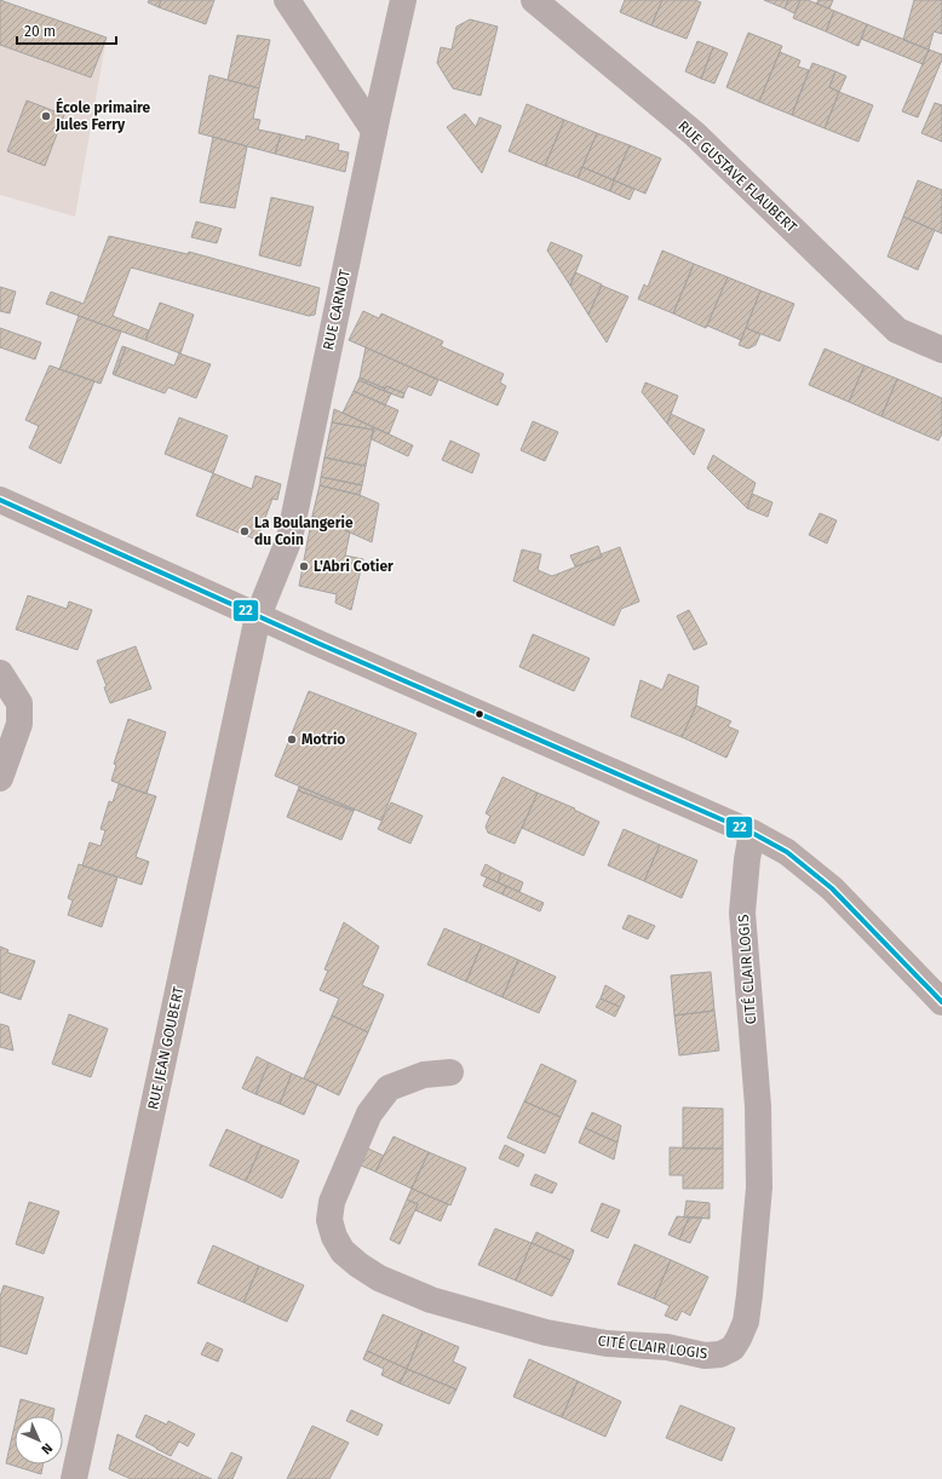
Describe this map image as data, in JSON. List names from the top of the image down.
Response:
{
  "streets": {
    "main road": ["RUE JEAN GOUBERT"],
    "street": ["RUE GUSTAVE FLAUBERT", "RUE CARNOT", "CITÉ CLAIR LOGIS"]
  },
  "crossings": [
    ["RUE CARNOT", "RUE JEAN GOUBERT"]
  ],
  "places": [
    "École primaire Jules Ferry",
    "La Boulangerie du Coin",
    "L'Abri Cotier",
    "Motrio"
  ],
  "lines": ["transit line 22"],
  "scale_bar": "20 m",
  "north": "bottom right"
}
